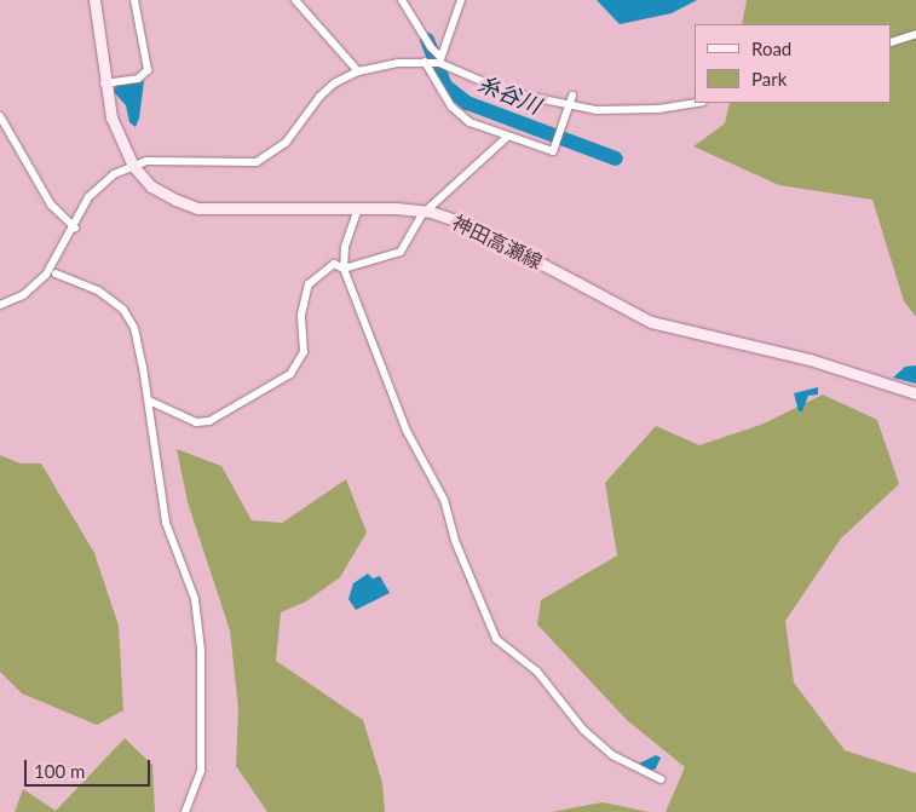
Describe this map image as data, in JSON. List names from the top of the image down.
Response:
{
  "streets": {
    "main road": ["神田高瀬線"]
  },
  "water": ["糸谷川"],
  "legend": ["Road", "Park"],
  "scale_bar": "100 m"
}
